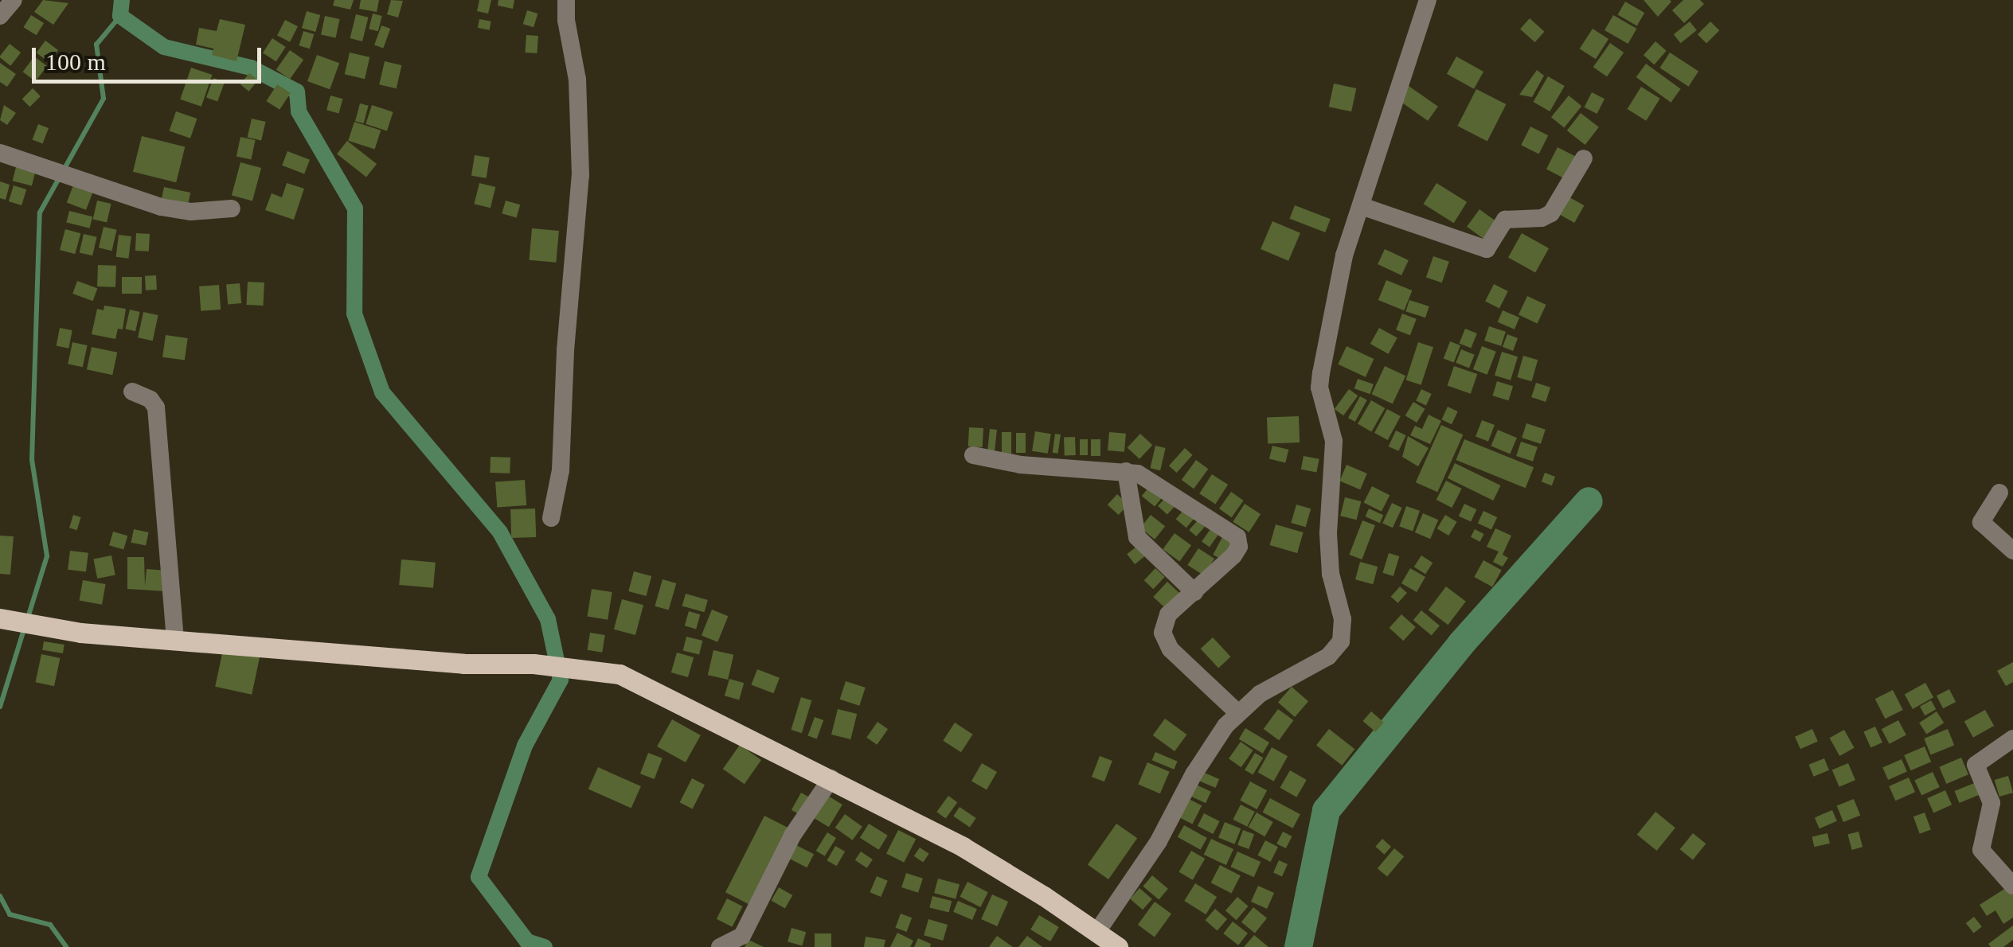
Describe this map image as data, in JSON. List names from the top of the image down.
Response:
{
  "scale_bar": "100 m"
}
